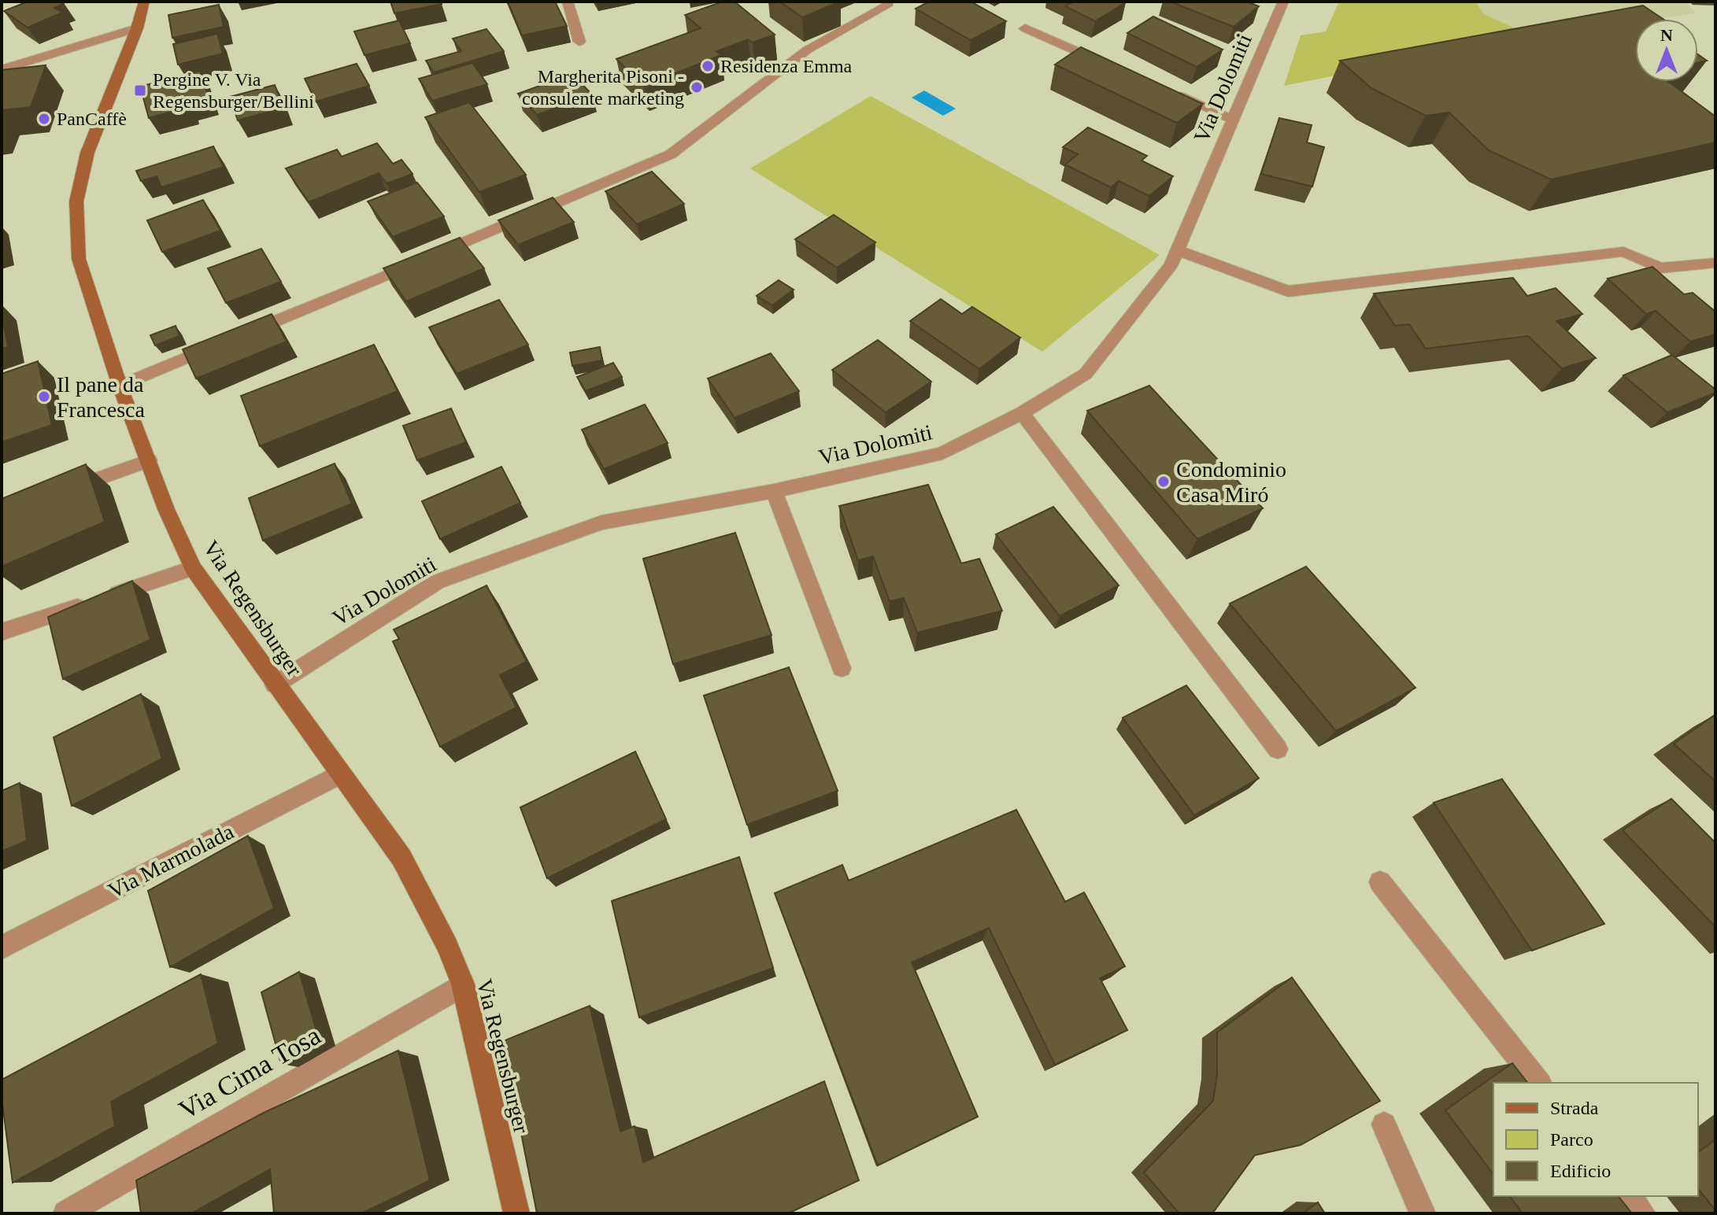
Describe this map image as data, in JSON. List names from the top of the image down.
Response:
{
  "streets": {
    "main road": ["Via Regensburger"],
    "street": ["Via Dolomiti", "Via Marmolada", "Via Cima Tosa"]
  },
  "crossings": [
    ["Via Dolomiti", "Via Regensburger"],
    ["Via Regensburger", "Via Marmolada"],
    ["Via Regensburger", "Via Cima Tosa"]
  ],
  "places": {
    "other": [
      "Residenza Emma",
      "Margherita Pisoni - consulente marketing",
      "PanCaffè",
      "Il pane da Francesca",
      "Condominio Casa Miró"
    ],
    "transit": ["Pergine V. Via Regensburger/Bellini"]
  },
  "legend": ["Strada", "Parco", "Edificio"],
  "north": "top"
}
